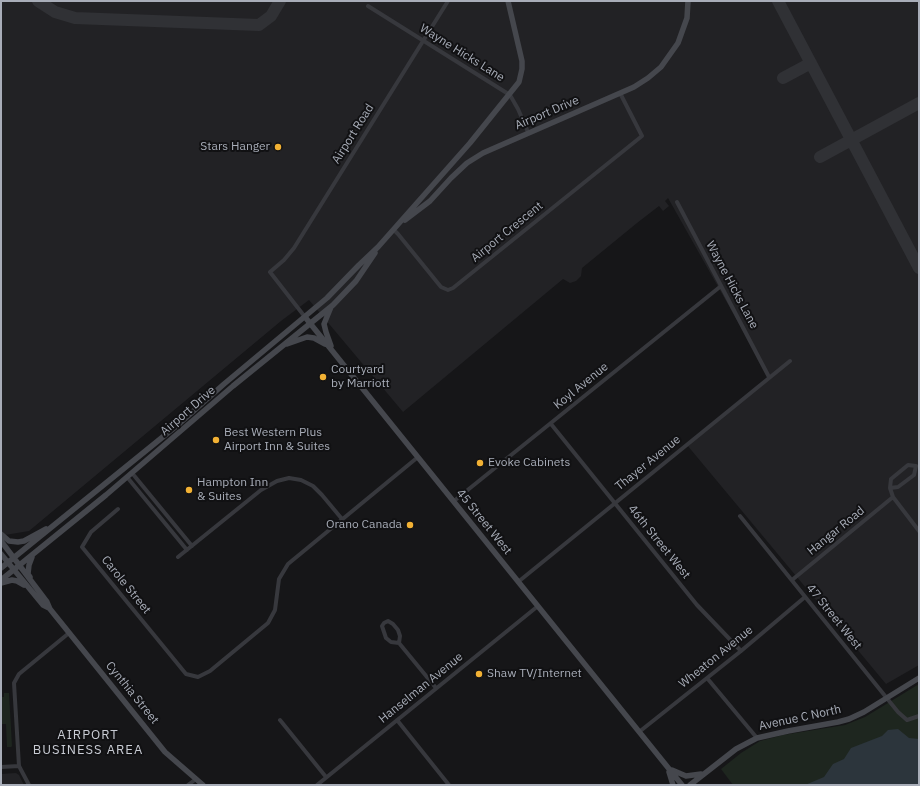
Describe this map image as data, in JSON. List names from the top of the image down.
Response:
{
  "streets": {
    "main road": [
      "Airport Drive",
      "45 Street West",
      "Cynthia Street",
      "Avenue C North"
    ],
    "street": [
      "Wayne Hicks Lane",
      "Airport Road",
      "Airport Crescent",
      "Koyl Avenue",
      "Thayer Avenue",
      "Hangar Road",
      "46th Street West",
      "Carole Street",
      "47 Street West",
      "Wheaton Avenue",
      "Hanselman Avenue"
    ]
  },
  "crossings": [
    ["Wayne Hicks Lane", "Airport Drive"],
    ["Wayne Hicks Lane", "Airport Road"],
    ["Wayne Hicks Lane", "Koyl Avenue"],
    ["Wayne Hicks Lane", "Thayer Avenue"],
    ["Airport Drive", "Airport Crescent"],
    ["Airport Drive", "45 Street West"],
    ["Airport Drive", "Cynthia Street"],
    ["Airport Road", "45 Street West"],
    ["Koyl Avenue", "45 Street West"],
    ["Koyl Avenue", "46th Street West"],
    ["Thayer Avenue", "45 Street West"],
    ["Thayer Avenue", "46th Street West"],
    ["45 Street West", "Carole Street"],
    ["45 Street West", "Wheaton Avenue"],
    ["45 Street West", "Hanselman Avenue"],
    ["Hangar Road", "47 Street West"],
    ["46th Street West", "Wheaton Avenue"],
    ["47 Street West", "Wheaton Avenue"],
    ["47 Street West", "Avenue C North"]
  ],
  "districts": ["AIRPORT BUSINESS AREA"],
  "places": [
    "Stars Hanger",
    "Courtyard by Marriott",
    "Best Western Plus Airport Inn & Suites",
    "Evoke Cabinets",
    "Hampton Inn & Suites",
    "Orano Canada",
    "Shaw TV/Internet"
  ]
}
